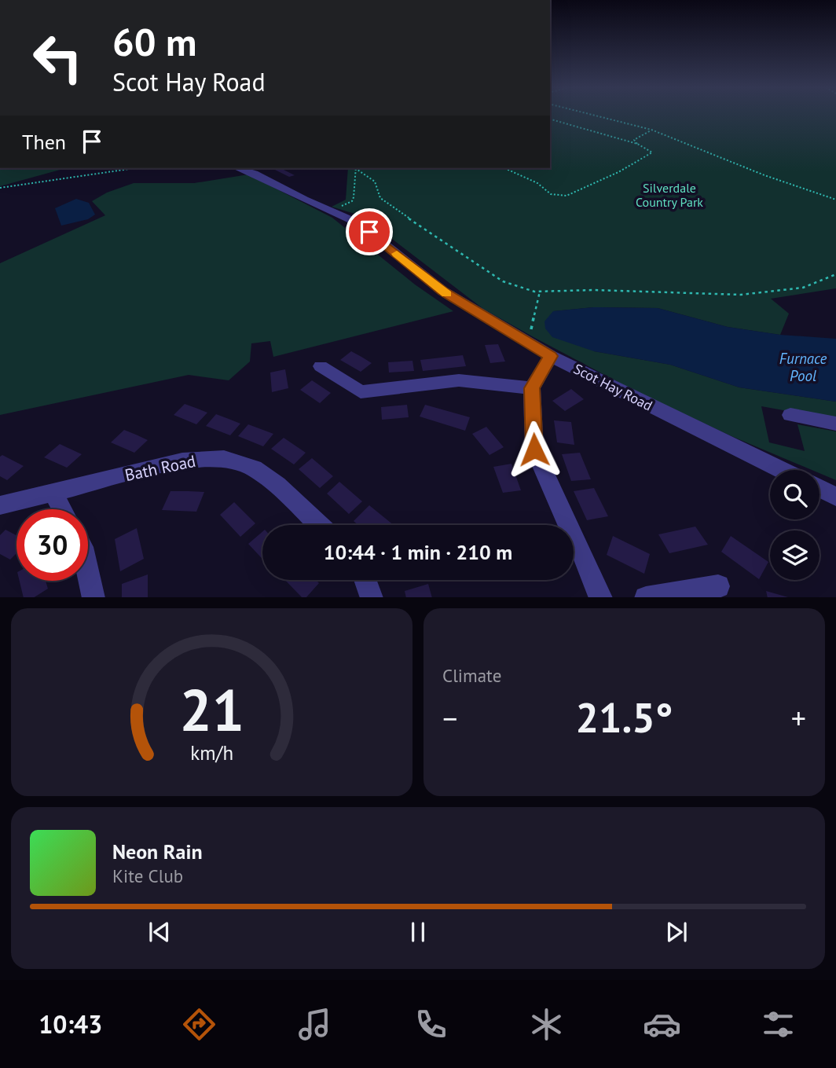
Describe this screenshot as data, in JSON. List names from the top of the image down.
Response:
{
  "streets": {
    "street": ["Scot Hay Road", "Bath Road"]
  },
  "water": ["Furnace Pool"],
  "parks": ["Silverdale Country Park"],
  "page": {
    "turn": ["60 m", "Scot Hay Road"],
    "then": "Then",
    "limit": "30",
    "trip": "10:44 · 1 min · 210 m",
    "tile": "Climate",
    "heat": ["−", "21.5°", "+"],
    "song": ["Neon Rain", "Kite Club"],
    "tabs": "10:43",
    "gauge": ["21", "km/h"]
  }
}
